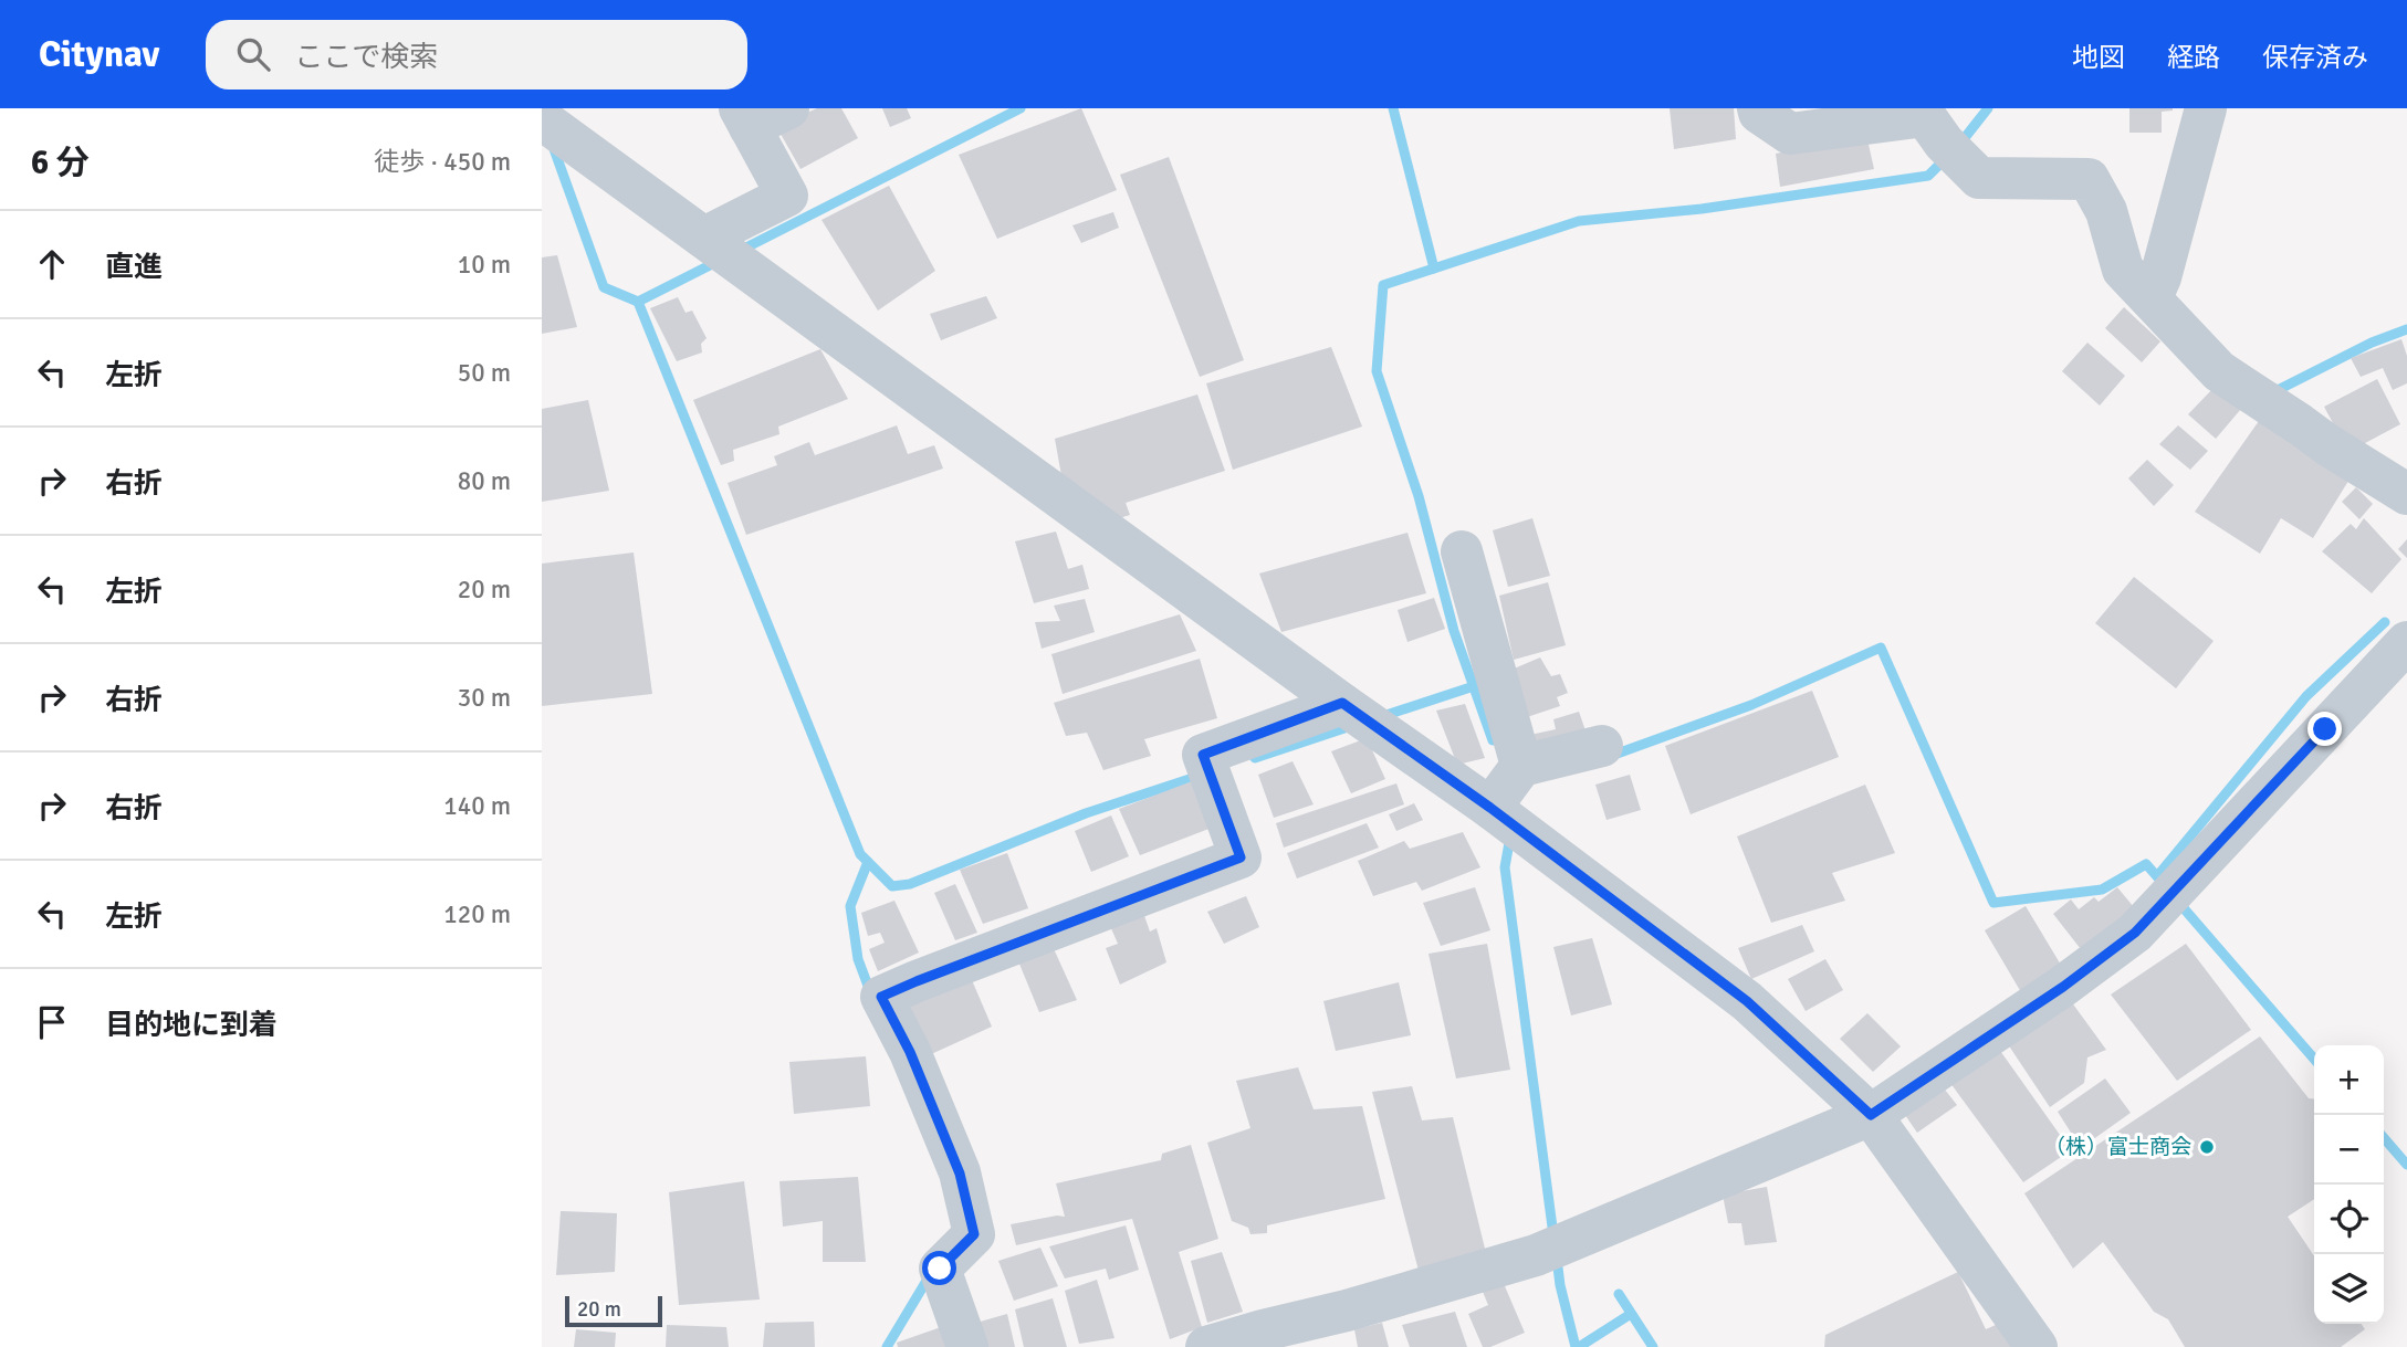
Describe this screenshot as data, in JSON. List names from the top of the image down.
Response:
{
  "places": ["（株）富士商会"],
  "scale_bar": "20 m",
  "page": {
    "header": "Citynav",
    "search": "ここで検索",
    "nav": ["地図", "経路", "保存済み"],
    "heading": ["6 分", "徒歩 · 450 m"],
    "list": [
      ["直進", "10 m"],
      ["左折", "50 m"],
      ["右折", "80 m"],
      ["左折", "20 m"],
      ["右折", "30 m"],
      ["右折", "140 m"],
      ["左折", "120 m"],
      "目的地に到着"
    ],
    "map_buttons": ["+", "−"],
    "scale": "20 m"
  }
}
